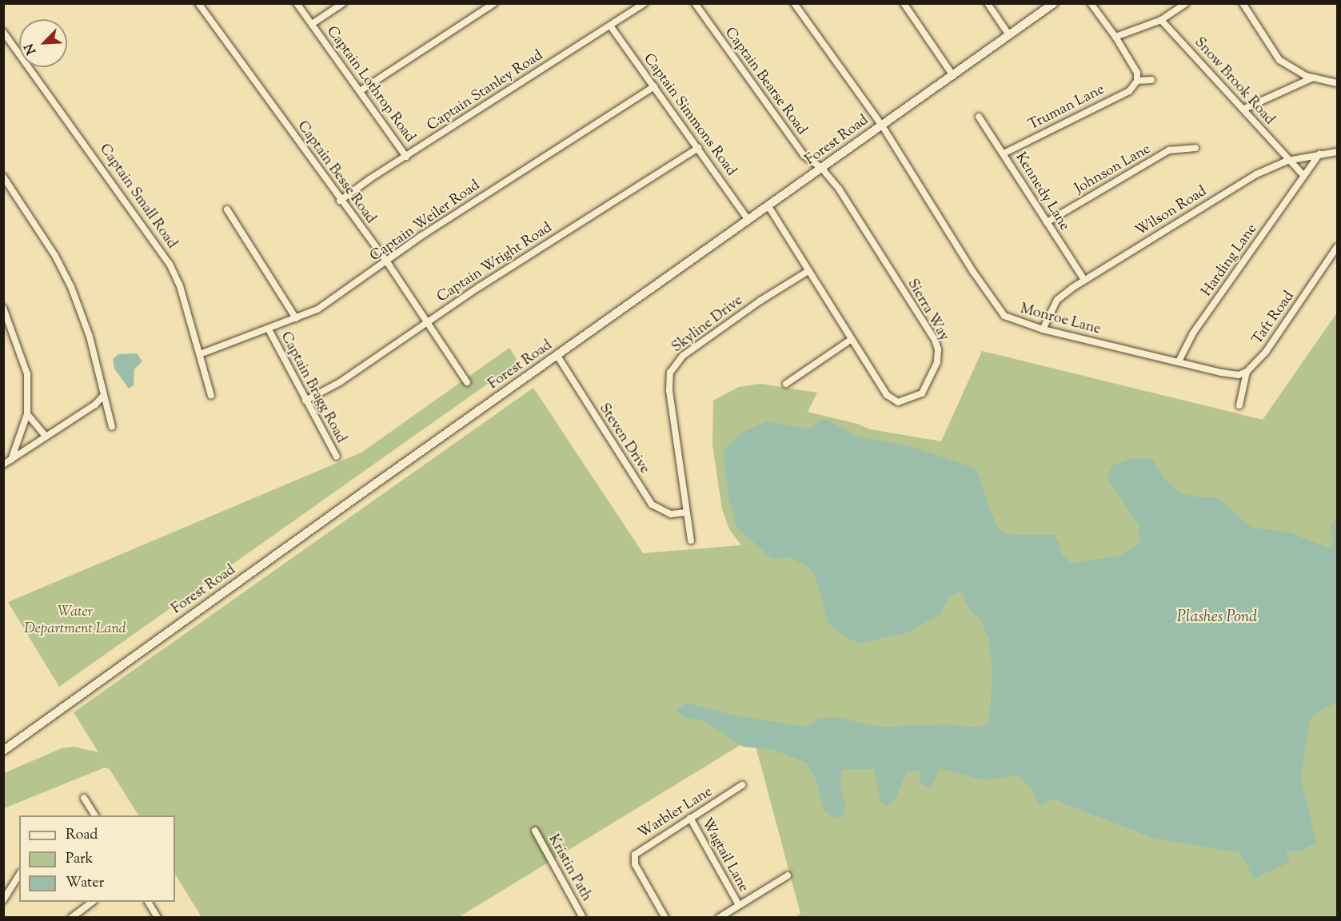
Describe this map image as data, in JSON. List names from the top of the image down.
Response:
{
  "streets": {
    "main road": ["Forest Road"],
    "street": [
      "Captain Bearse Road",
      "Snow Brook Road",
      "Captain Lothrop Road",
      "Captain Stanley Road",
      "Truman Lane",
      "Captain Simmons Road",
      "Johnson Lane",
      "Captain Besse Road",
      "Kennedy Lane",
      "Captain Small Road",
      "Wilson Road",
      "Captain Weiler Road",
      "Harding Lane",
      "Captain Wright Road",
      "Sierra Way",
      "Taft Road",
      "Monroe Lane",
      "Skyline Drive",
      "Captain Bragg Road",
      "Steven Drive",
      "Warbler Lane",
      "Wagtail Lane",
      "Kristin Path"
    ]
  },
  "crossings": [
    ["Captain Bearse Road", "Forest Road"],
    ["Captain Bearse Road", "Sierra Way"],
    ["Snow Brook Road", "Wilson Road"],
    ["Captain Lothrop Road", "Captain Stanley Road"],
    ["Captain Stanley Road", "Captain Simmons Road"],
    ["Captain Stanley Road", "Captain Besse Road"],
    ["Truman Lane", "Kennedy Lane"],
    ["Captain Simmons Road", "Forest Road"],
    ["Captain Simmons Road", "Captain Weiler Road"],
    ["Captain Simmons Road", "Captain Wright Road"],
    ["Forest Road", "Sierra Way"],
    ["Forest Road", "Monroe Lane"],
    ["Forest Road", "Steven Drive"],
    ["Johnson Lane", "Kennedy Lane"],
    ["Captain Besse Road", "Captain Weiler Road"],
    ["Captain Besse Road", "Captain Wright Road"],
    ["Kennedy Lane", "Wilson Road"],
    ["Captain Small Road", "Captain Weiler Road"],
    ["Wilson Road", "Harding Lane"],
    ["Wilson Road", "Monroe Lane"],
    ["Captain Weiler Road", "Captain Bragg Road"],
    ["Harding Lane", "Monroe Lane"],
    ["Captain Wright Road", "Captain Bragg Road"],
    ["Sierra Way", "Skyline Drive"],
    ["Taft Road", "Monroe Lane"],
    ["Skyline Drive", "Steven Drive"],
    ["Warbler Lane", "Wagtail Lane"]
  ],
  "water": ["Plashes Pond"],
  "parks": ["Water Department Land"],
  "legend": ["Road", "Park", "Water"],
  "north": "bottom left"
}
